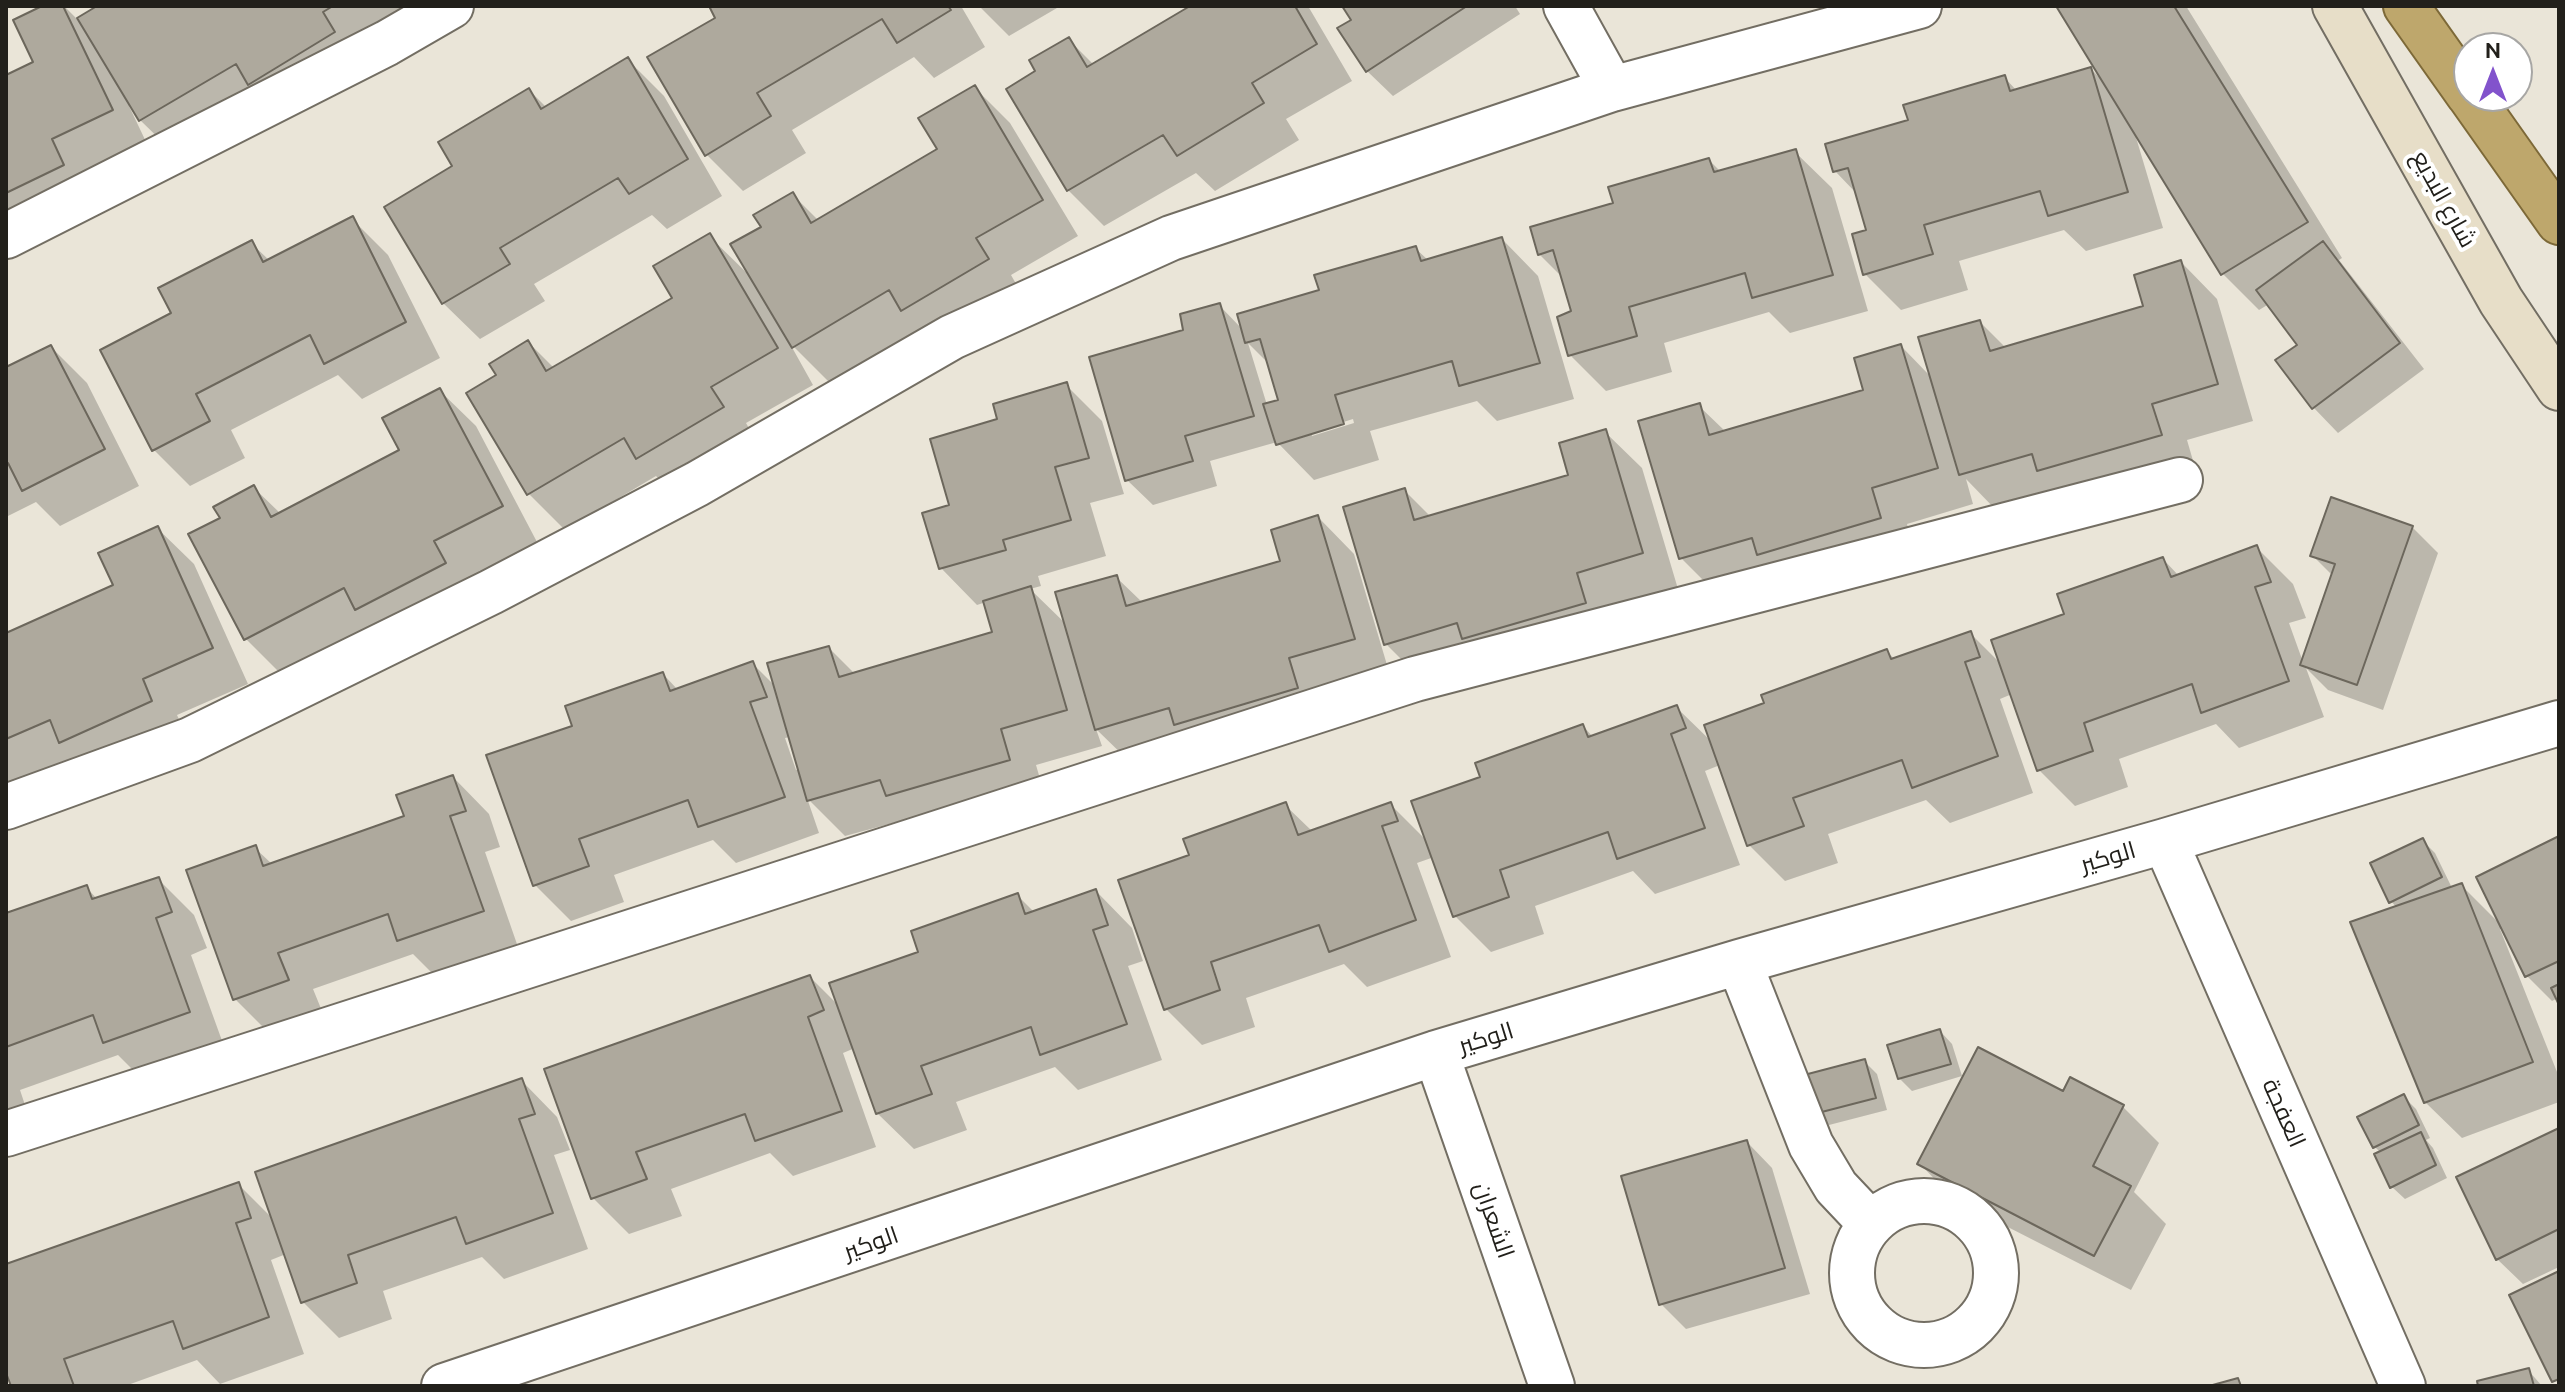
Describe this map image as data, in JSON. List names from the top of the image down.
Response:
{
  "streets": {
    "main road": ["شارع البديع"],
    "street": ["الوكير", "العفجة", "الشعران"]
  },
  "crossings": [
    ["الوكير", "العفجة"],
    ["الوكير", "الشعران"]
  ],
  "north": "top"
}
